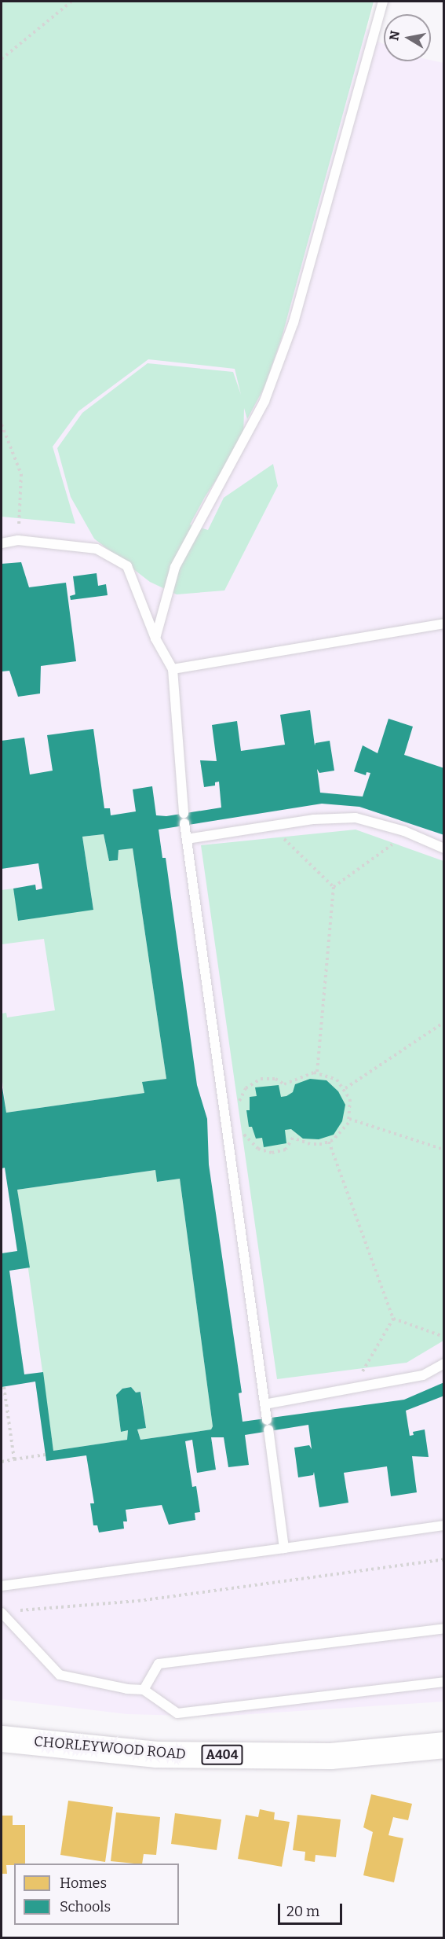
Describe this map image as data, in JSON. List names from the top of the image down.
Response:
{
  "streets": {
    "main road": ["CHORLEYWOOD ROAD", "A404"]
  },
  "legend": ["Homes", "Schools"],
  "scale_bar": "20 m",
  "north": "left"
}
